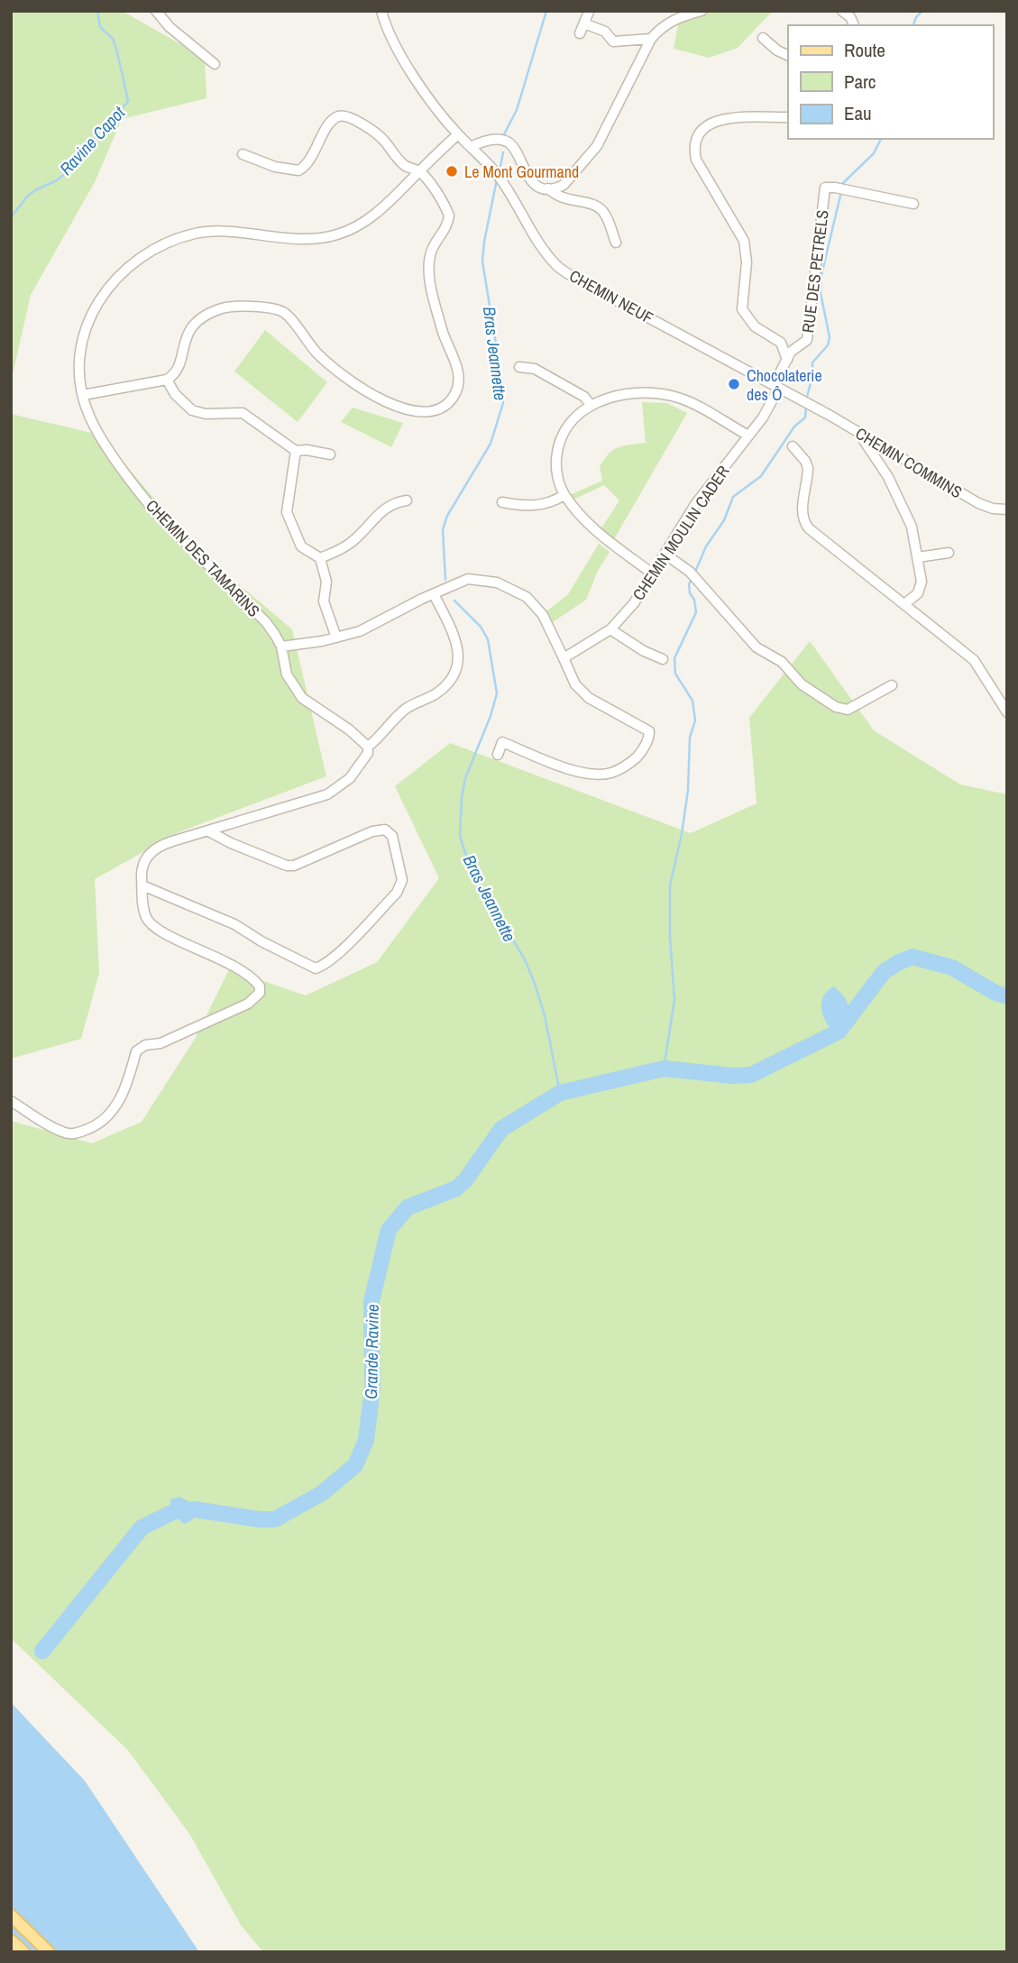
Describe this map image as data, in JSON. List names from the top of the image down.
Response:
{
  "streets": {
    "street": [
      "RUE DES PETRELS",
      "CHEMIN NEUF",
      "CHEMIN COMMINS",
      "CHEMIN MOULIN CADER",
      "CHEMIN DES TAMARINS"
    ]
  },
  "crossings": [
    ["RUE DES PETRELS", "CHEMIN NEUF"],
    ["RUE DES PETRELS", "CHEMIN MOULIN CADER"],
    ["CHEMIN NEUF", "CHEMIN COMMINS"],
    ["CHEMIN NEUF", "CHEMIN MOULIN CADER"],
    ["CHEMIN NEUF", "CHEMIN DES TAMARINS"]
  ],
  "water": ["Ravine Capot", "Bras Jeannette", "Grande Ravine"],
  "places": ["Le Mont Gourmand", "Chocolaterie des Ô"],
  "legend": ["Route", "Parc", "Eau"]
}
